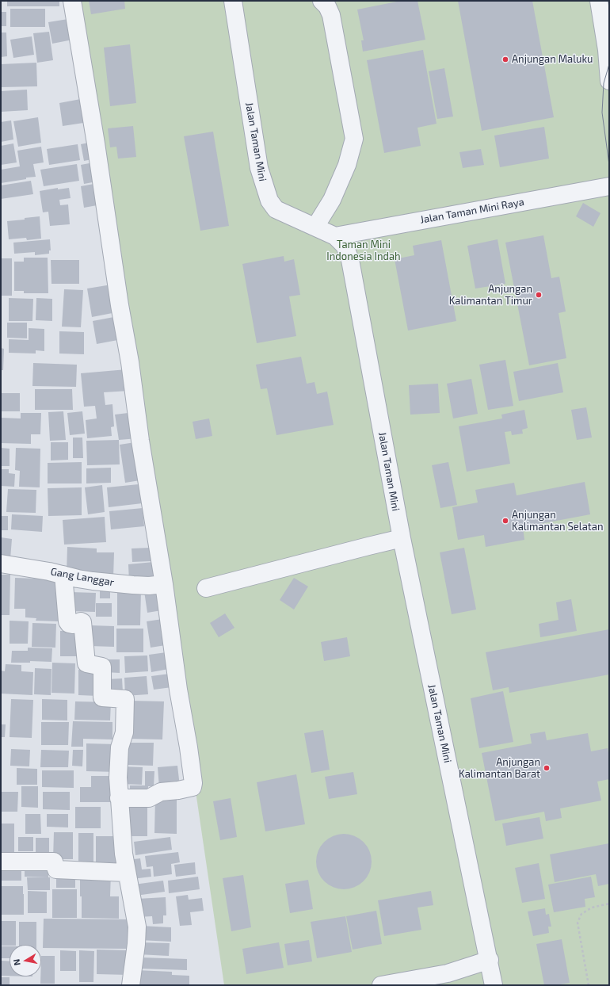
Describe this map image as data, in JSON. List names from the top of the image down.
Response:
{
  "streets": {
    "street": ["Jalan Taman Mini", "Jalan Taman Mini Raya", "Gang Langgar"]
  },
  "crossings": [
    ["Jalan Taman Mini", "Jalan Taman Mini Raya"]
  ],
  "parks": ["Taman Mini Indonesia Indah"],
  "places": [
    "Anjungan Maluku",
    "Anjungan Kalimantan Timur",
    "Anjungan Kalimantan Selatan",
    "Anjungan Kalimantan Barat"
  ],
  "north": "left"
}
